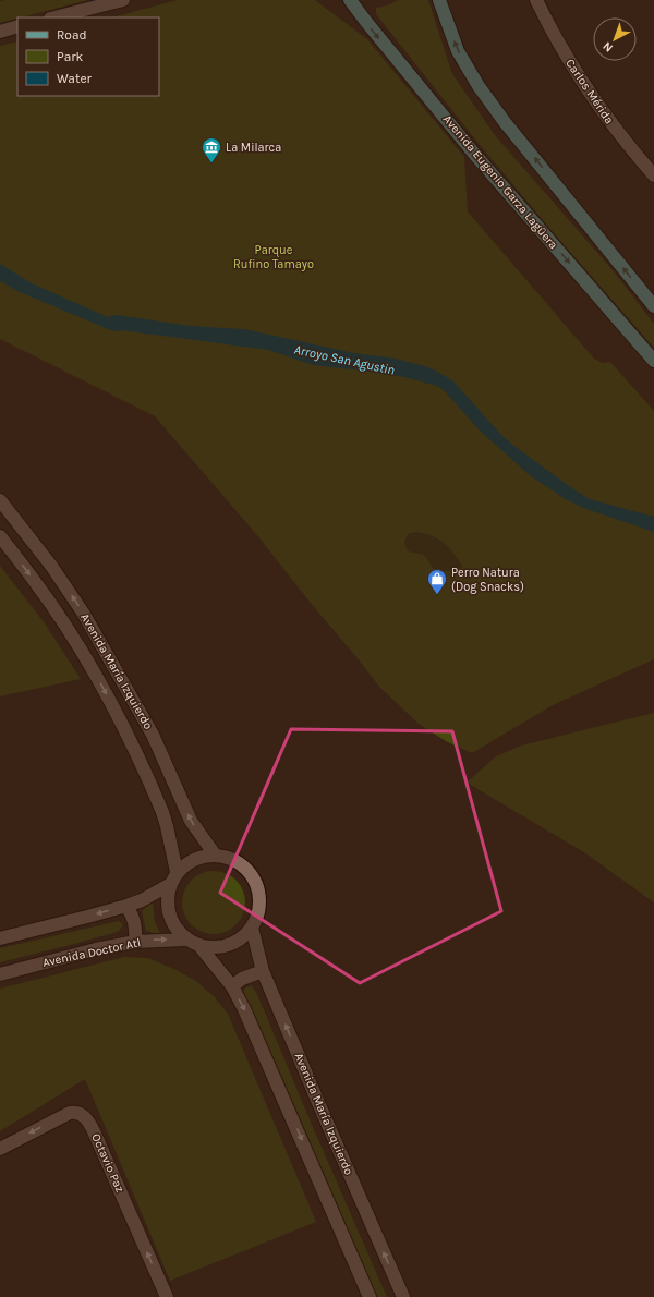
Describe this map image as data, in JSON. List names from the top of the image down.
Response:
{
  "streets": {
    "main road": ["Avenida Eugenio Garza Lagüera"],
    "street": [
      "Carlos Mérida",
      "Avenida María Izquierdo",
      "Avenida Doctor Atl",
      "Octavio Paz"
    ]
  },
  "crossings": [
    ["Avenida María Izquierdo", "Avenida Doctor Atl"]
  ],
  "water": ["Arroyo San Agustin"],
  "parks": ["Parque Rufino Tamayo"],
  "places": {
    "museum": ["La Milarca"],
    "shop": ["Perro Natura (Dog Snacks)"]
  },
  "legend": ["Road", "Park", "Water"],
  "north": "bottom left"
}
